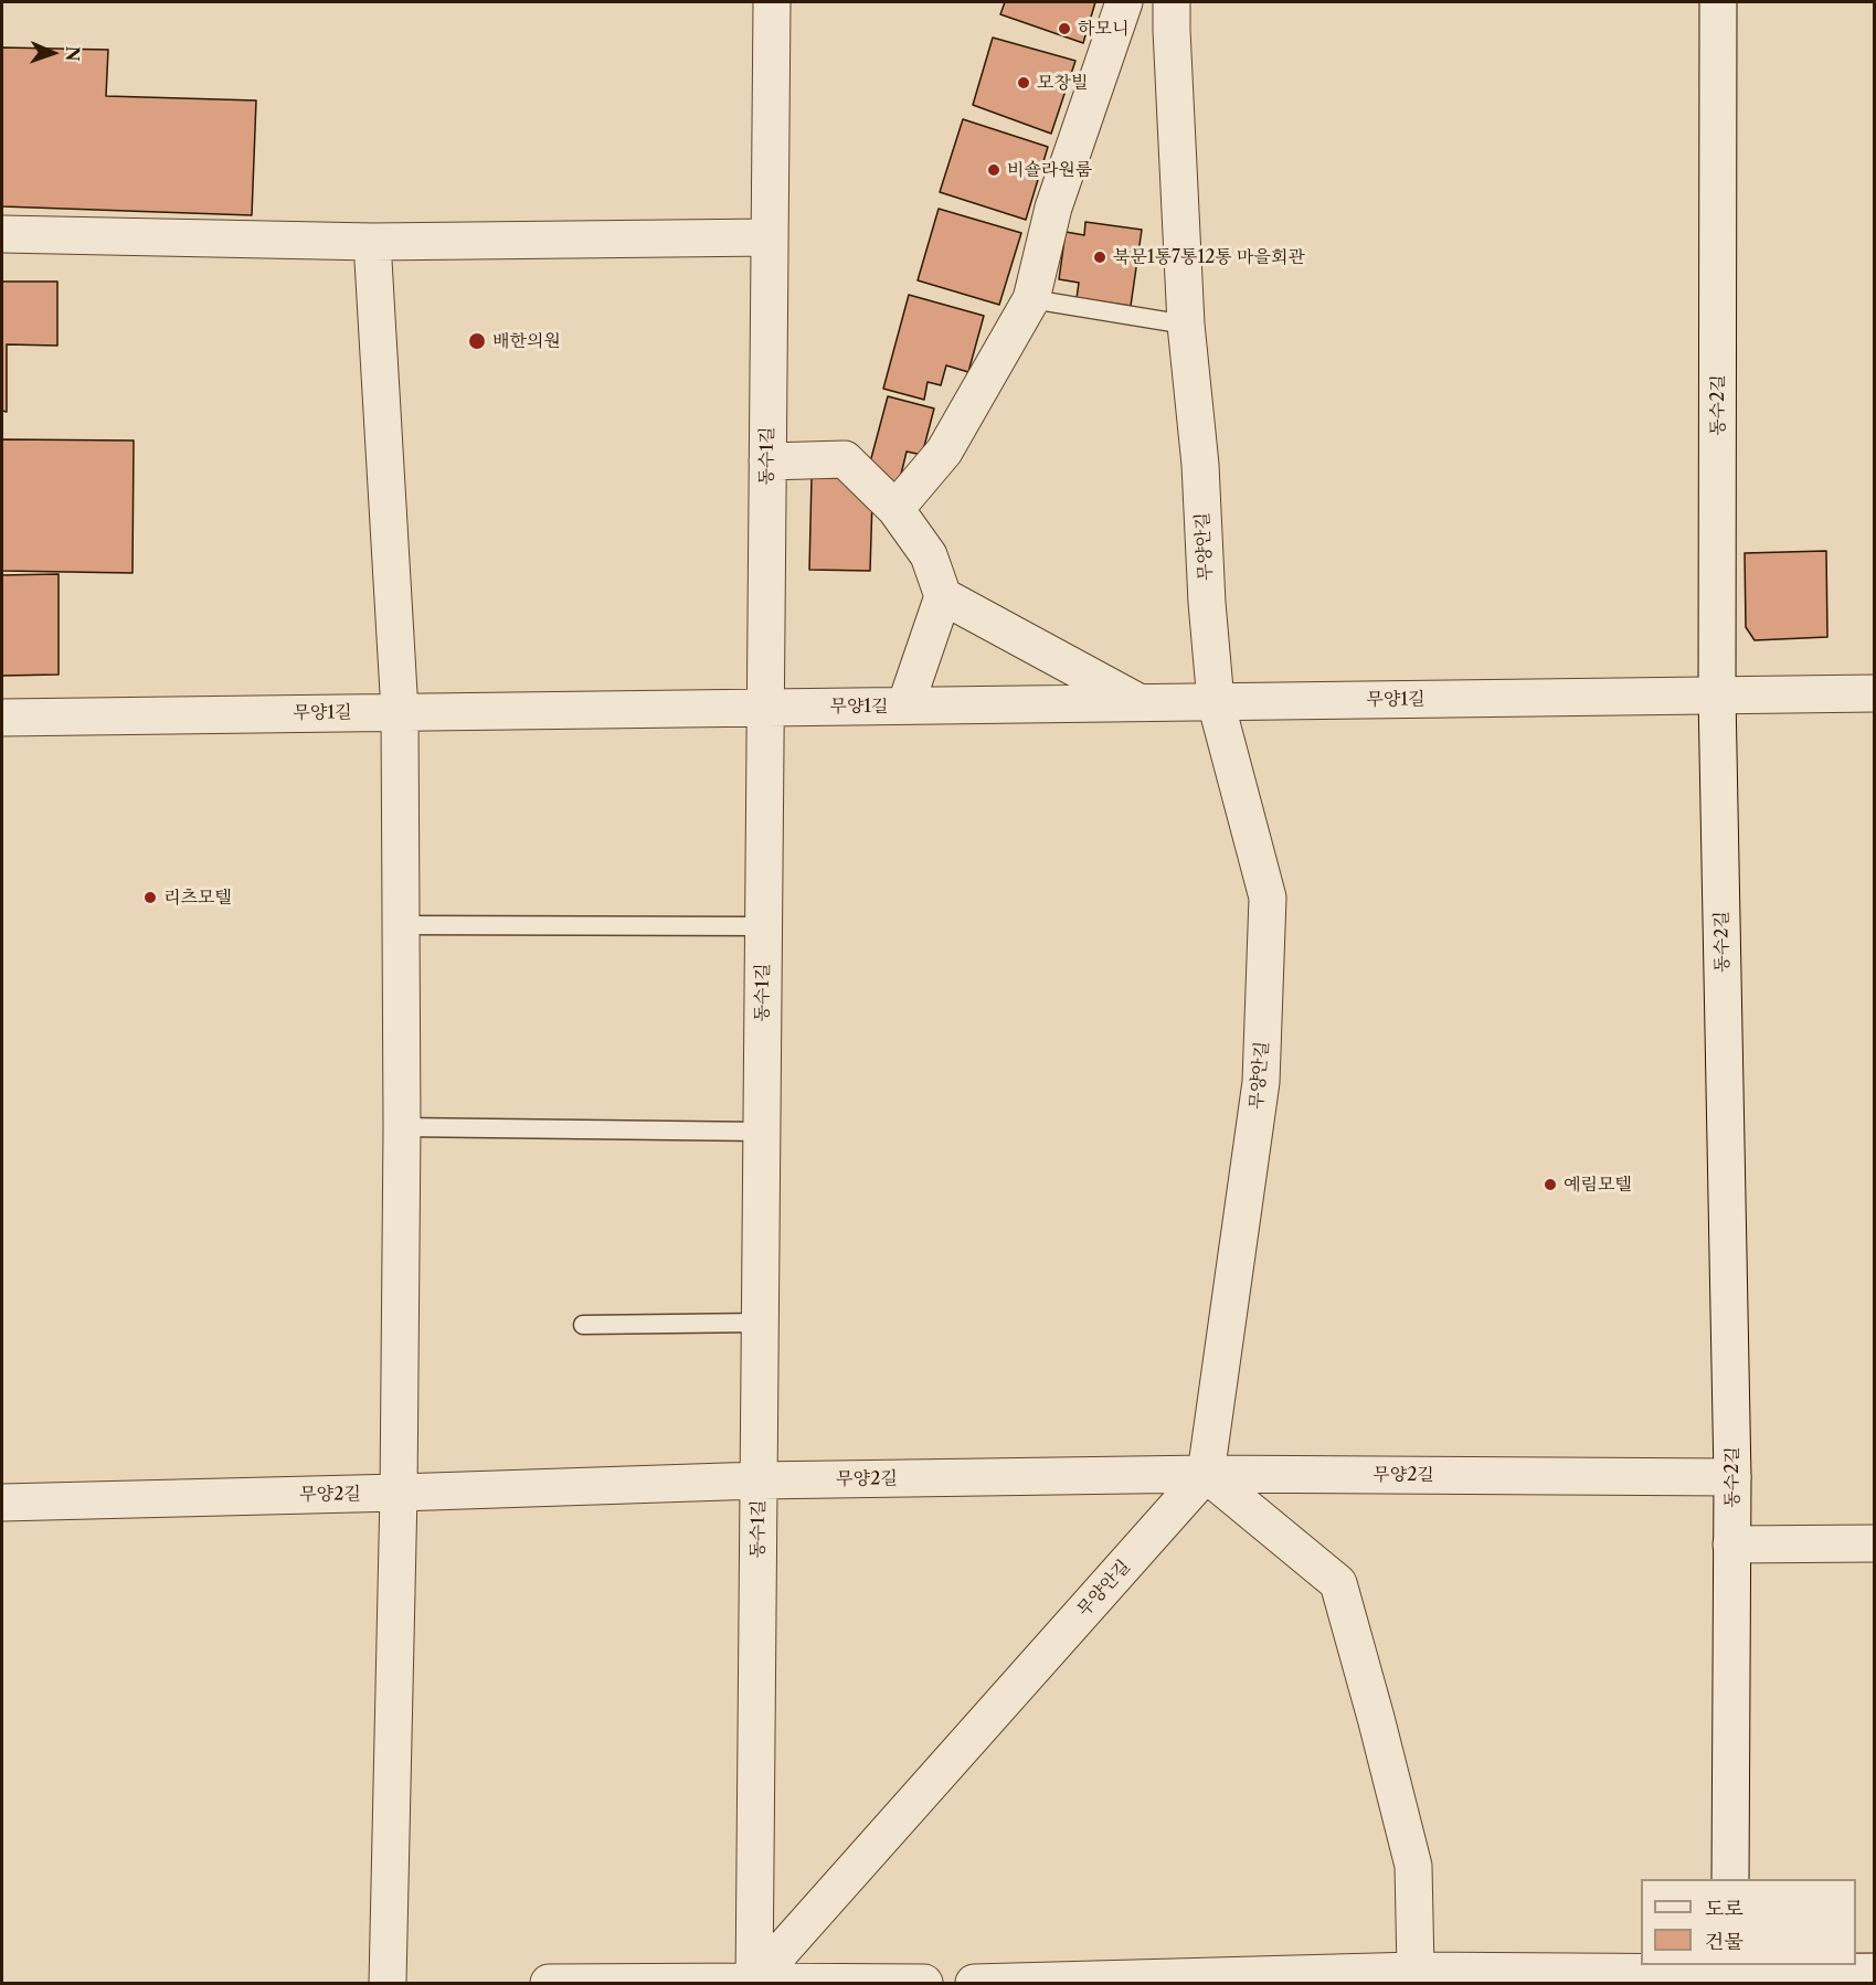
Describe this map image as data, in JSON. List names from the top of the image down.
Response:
{
  "streets": {
    "street": [
      "동수2길",
      "동수1길",
      "무양안길",
      "무양1길",
      "무양2길"
    ]
  },
  "crossings": [
    ["동수2길", "무양1길"],
    ["동수2길", "무양2길"],
    ["동수1길", "무양안길"],
    ["동수1길", "무양1길"],
    ["동수1길", "무양2길"],
    ["무양안길", "무양1길"],
    ["무양안길", "무양2길"]
  ],
  "places": [
    "하모니",
    "모창빌",
    "비숄라원룸",
    "북문1통7통12통 마을회관",
    "배한의원",
    "리츠모텔",
    "예림모텔"
  ],
  "legend": ["도로", "건물"],
  "north": "right"
}
